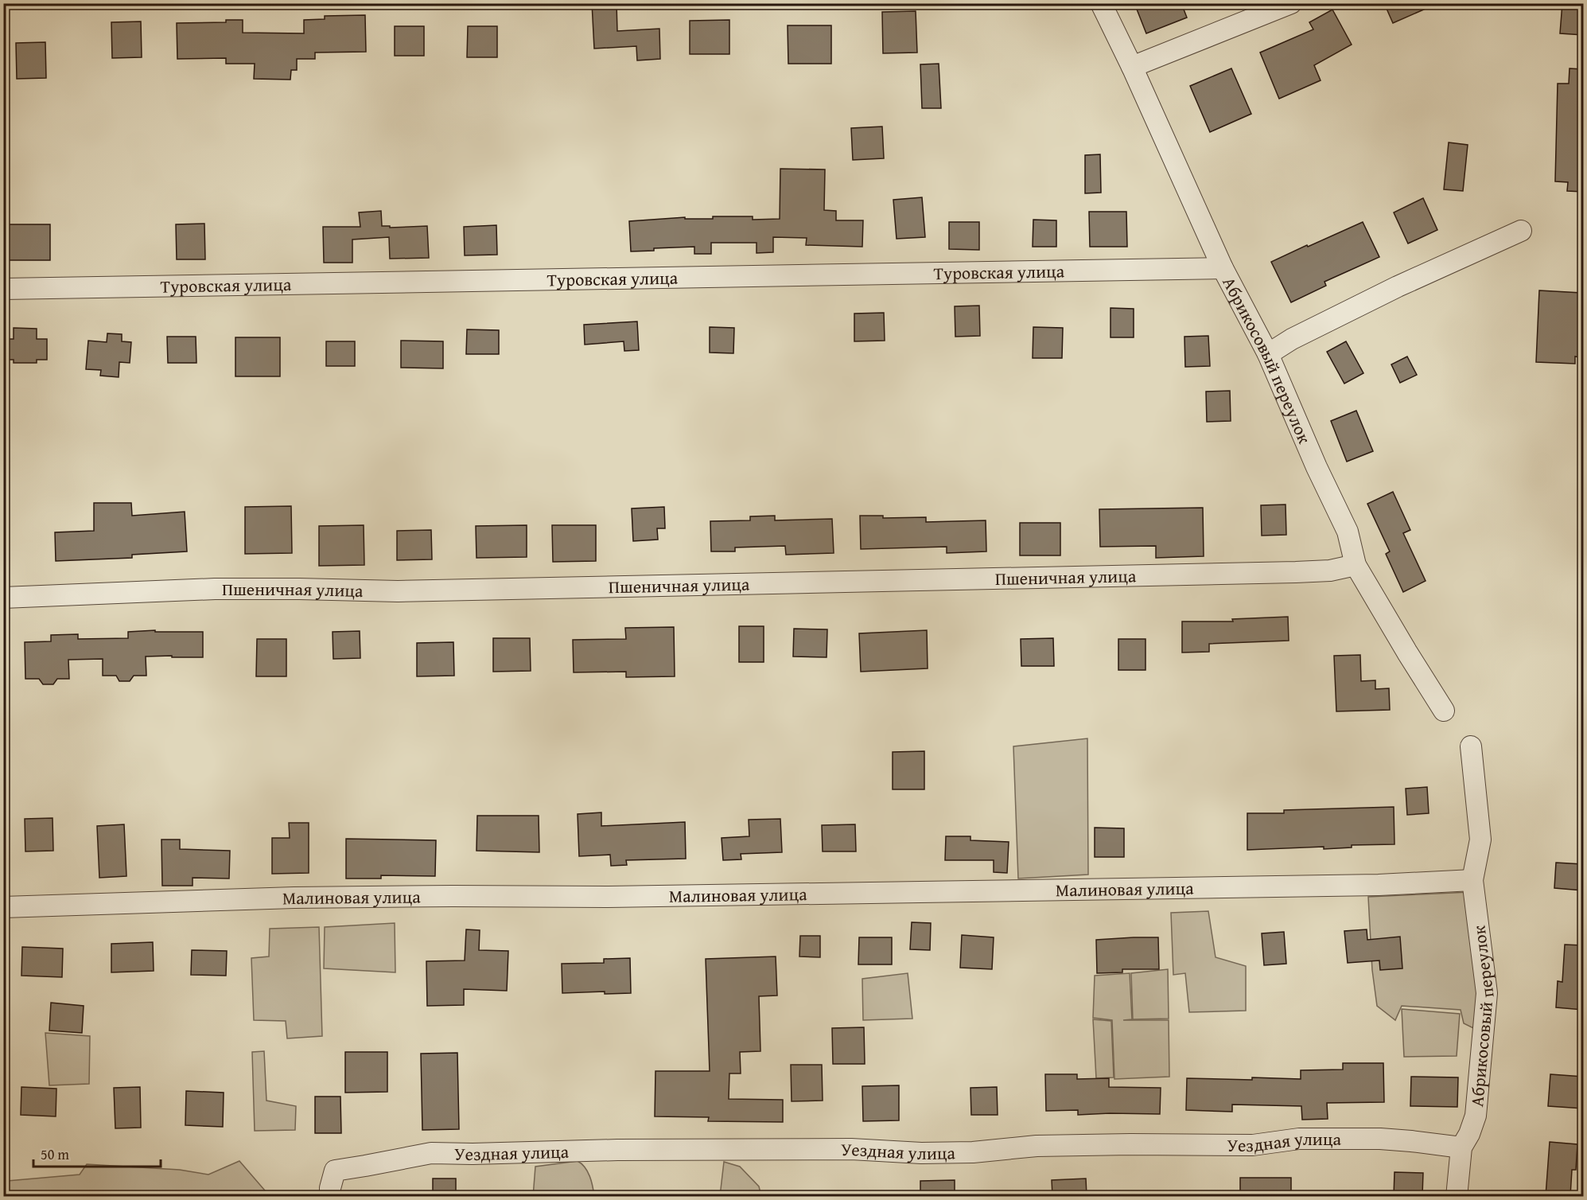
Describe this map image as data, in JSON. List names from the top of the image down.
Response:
{
  "streets": {
    "street": [
      "Туровская улица",
      "Абрикосовый переулок",
      "Пшеничная улица",
      "Малиновая улица",
      "Уездная улица"
    ]
  },
  "crossings": [
    ["Туровская улица", "Абрикосовый переулок"],
    ["Абрикосовый переулок", "Пшеничная улица"],
    ["Абрикосовый переулок", "Малиновая улица"],
    ["Абрикосовый переулок", "Уездная улица"]
  ],
  "scale_bar": "50 m"
}
